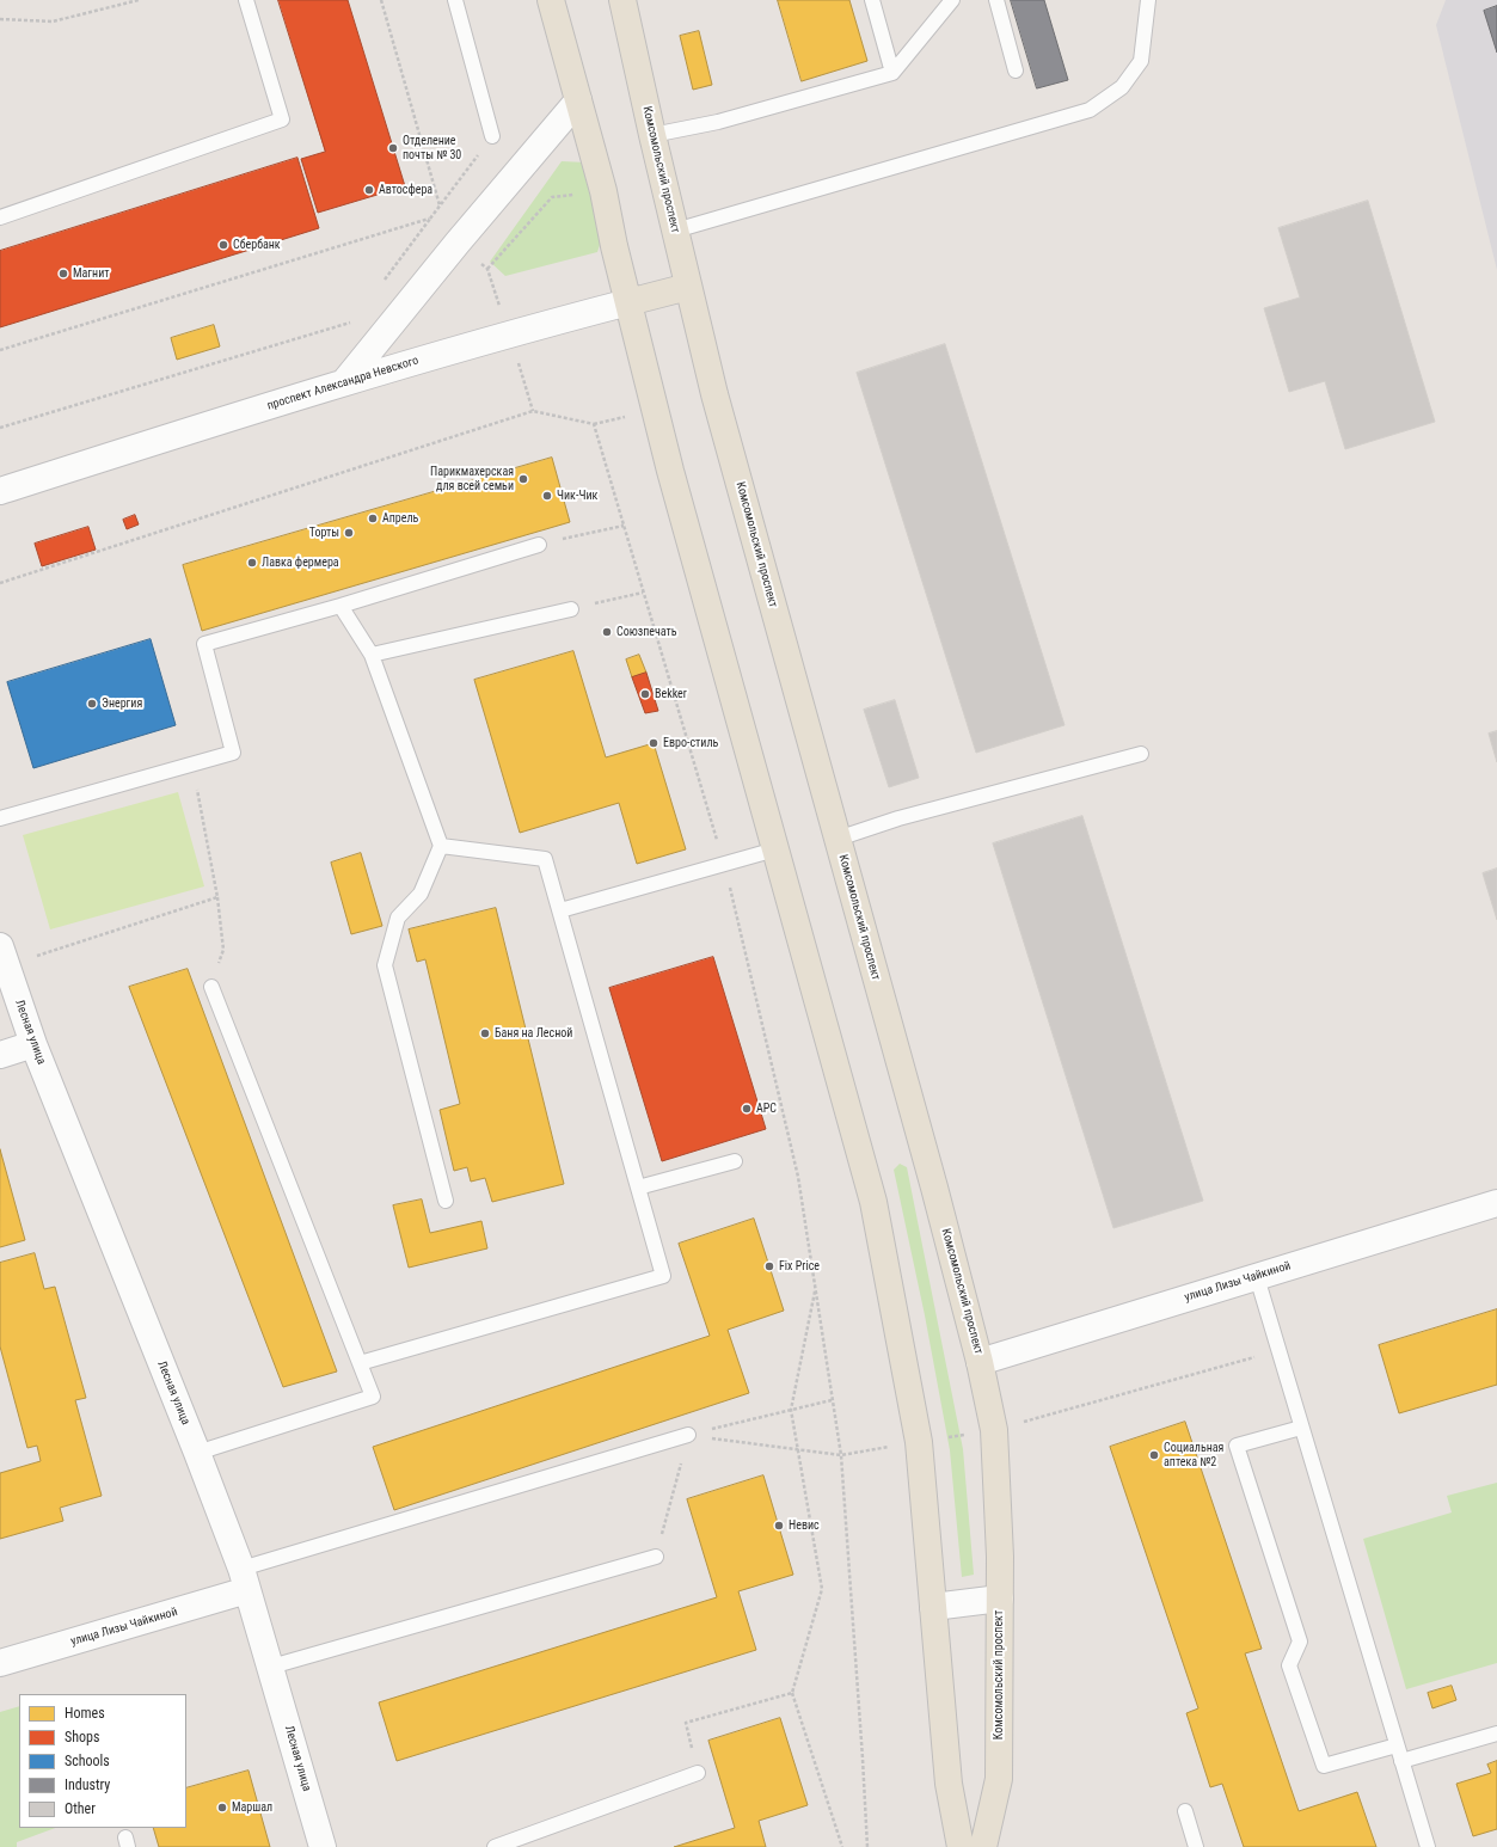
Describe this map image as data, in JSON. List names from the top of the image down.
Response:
{
  "streets": {
    "main road": ["Комсомольский проспект", "проспект Александра Невского"],
    "street": ["Лесная улица", "улица Лизы Чайкиной"]
  },
  "crossings": [
    ["Комсомольский проспект", "проспект Александра Невского"],
    ["Комсомольский проспект", "улица Лизы Чайкиной"],
    ["Лесная улица", "улица Лизы Чайкиной"]
  ],
  "places": [
    "Отделение почты № 30",
    "Автосфера",
    "Сбербанк",
    "Магнит",
    "Парикмахерская для всей семьи",
    "Чик-Чик",
    "Апрель",
    "Торты",
    "Лавка фермера",
    "Союзпечать",
    "Bekker",
    "Энергия",
    "Евро-стиль",
    "Баня на Лесной",
    "АРС",
    "Fix Price",
    "Социальная аптека №2",
    "Невис",
    "Маршал"
  ],
  "legend": [
    "Homes",
    "Shops",
    "Schools",
    "Industry",
    "Other"
  ]
}
